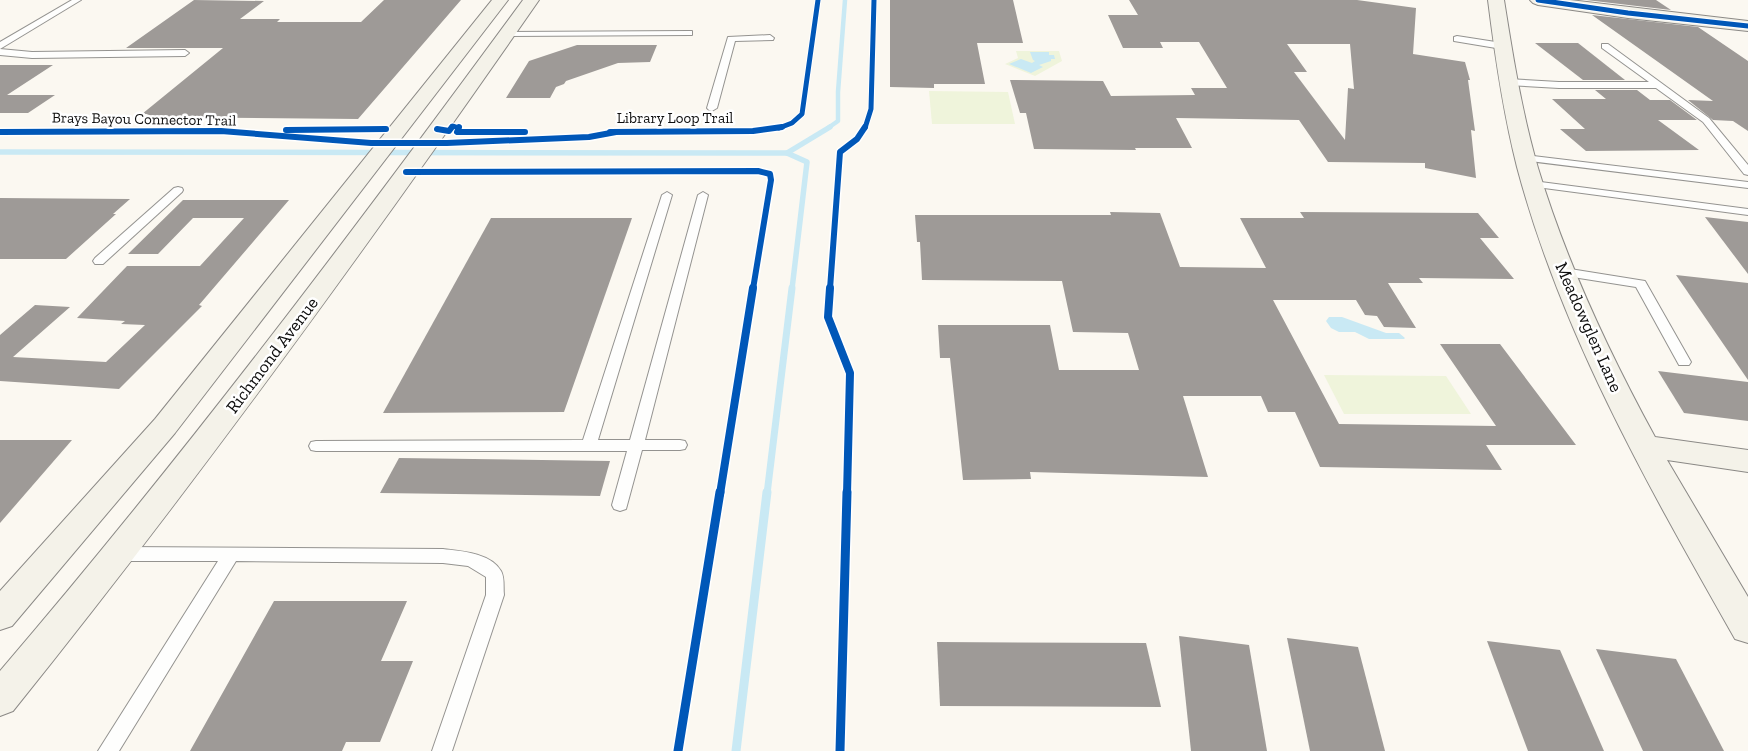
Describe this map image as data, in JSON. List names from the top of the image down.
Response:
{
  "streets": {
    "main road": ["Meadowglen Lane", "Richmond Avenue"],
    "cycle path": ["Library Loop Trail"]
  }
}
